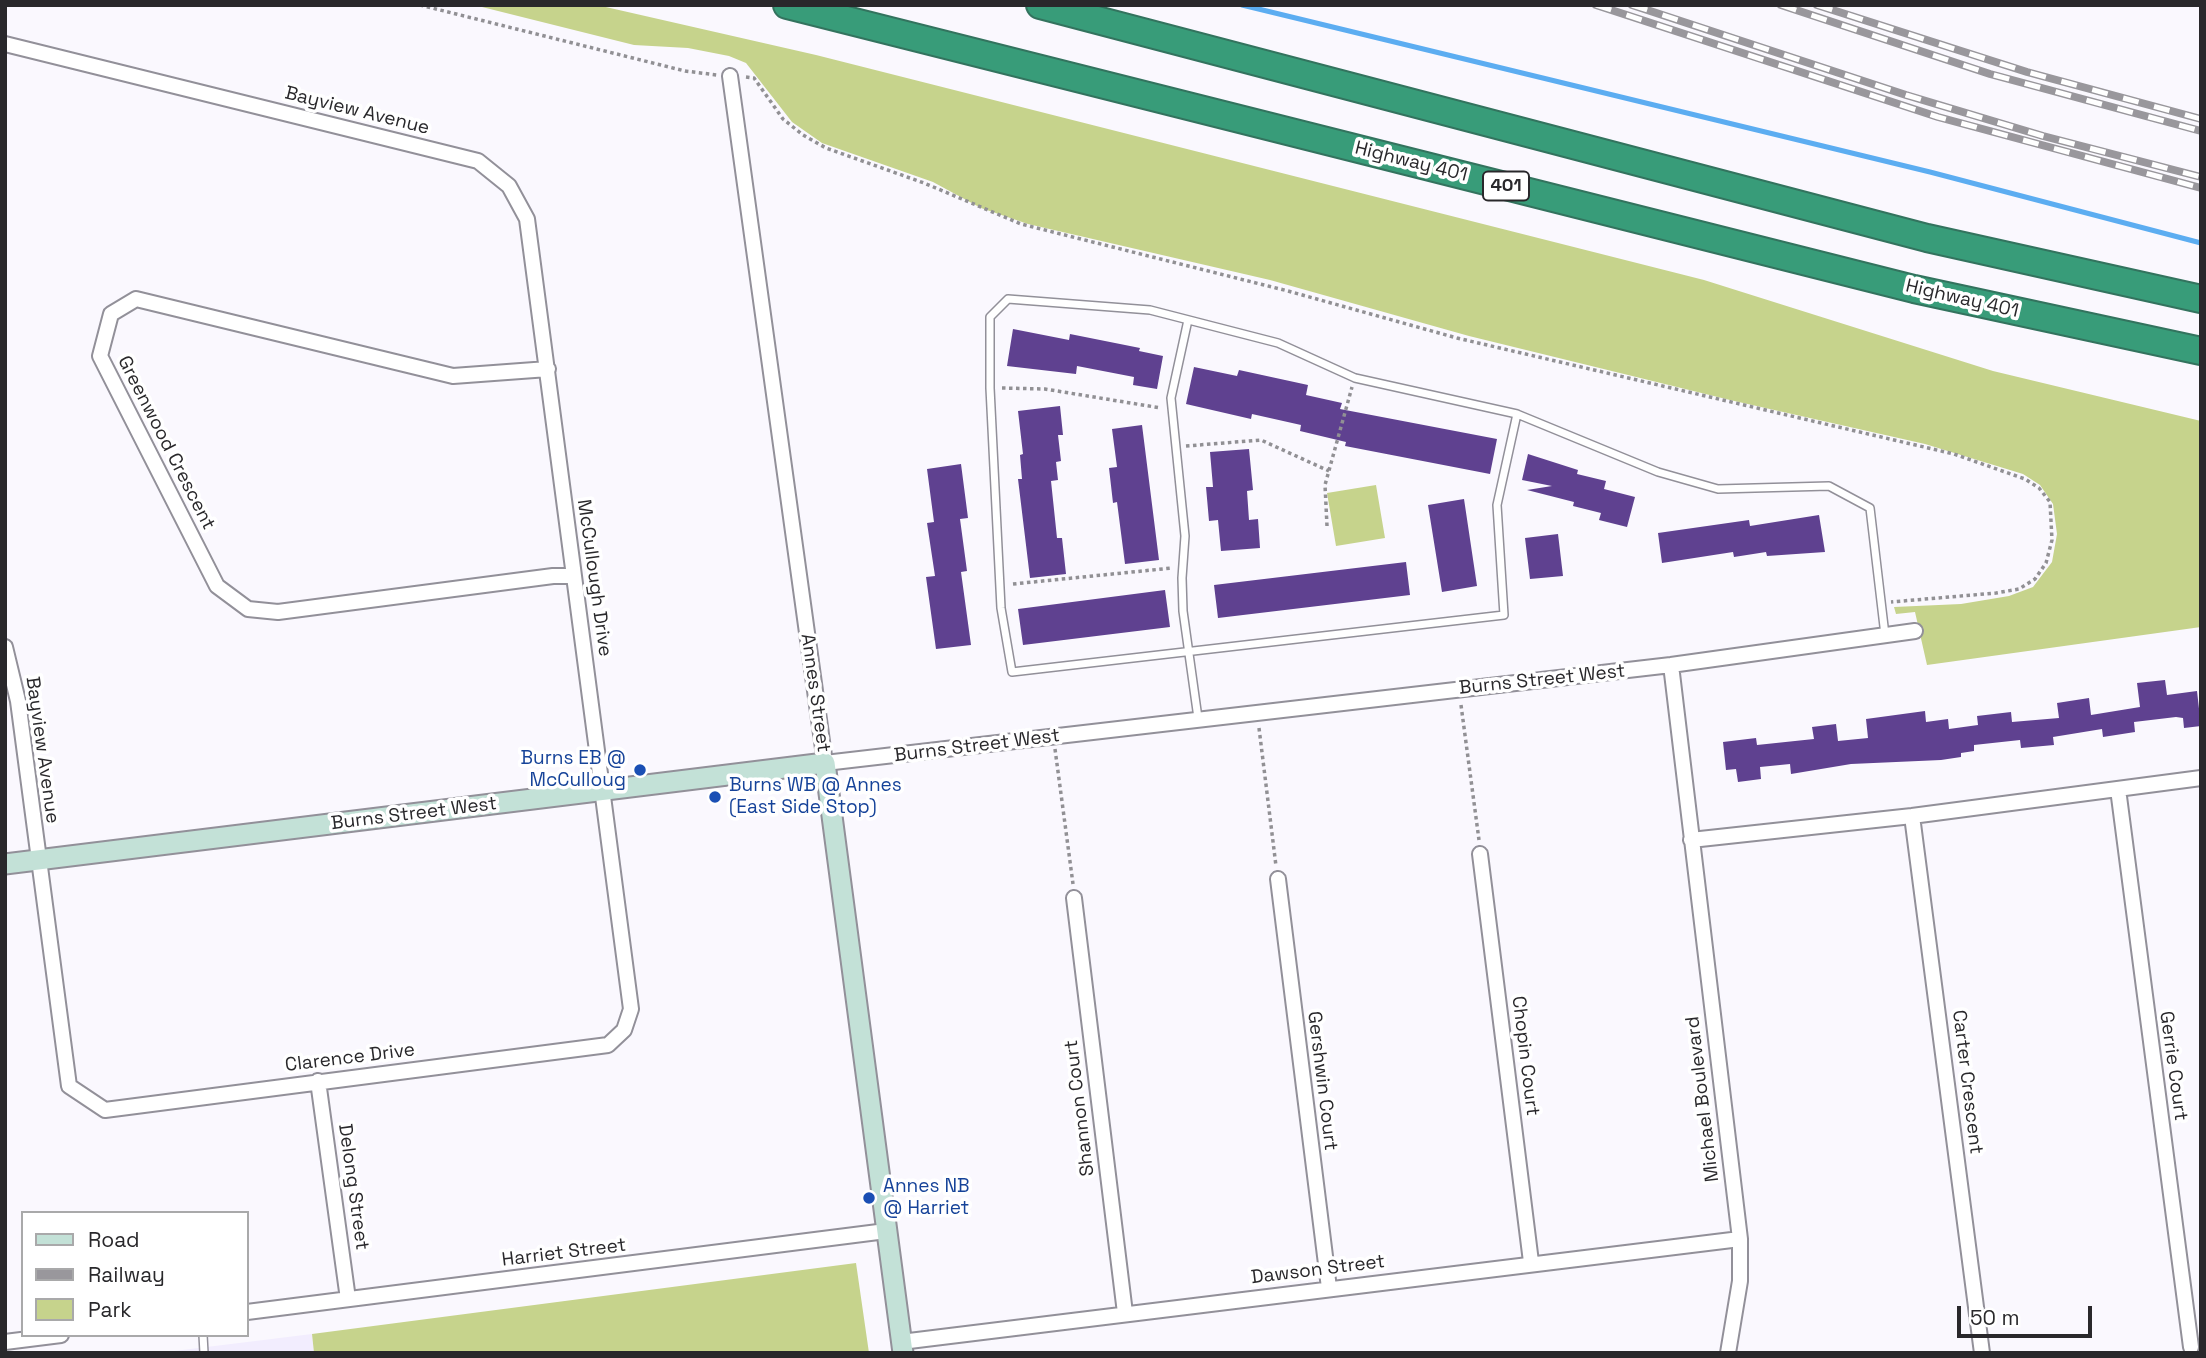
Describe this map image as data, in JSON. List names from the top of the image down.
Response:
{
  "streets": {
    "highway": ["Highway 401", "401"],
    "street": [
      "Bayview Avenue",
      "Greenwood Crescent",
      "McCullough Drive",
      "Burns Street West",
      "Annes Street",
      "Chopin Court",
      "Clarence Drive",
      "Gerrie Court",
      "Gershwin Court",
      "Carter Crescent",
      "Michael Boulevard",
      "Shannon Court",
      "Delong Street",
      "Harriet Street",
      "Dawson Street"
    ]
  },
  "crossings": [
    ["Bayview Avenue", "Greenwood Crescent"],
    ["Bayview Avenue", "McCullough Drive"],
    ["Bayview Avenue", "Burns Street West"],
    ["Bayview Avenue", "Clarence Drive"],
    ["Greenwood Crescent", "McCullough Drive"],
    ["McCullough Drive", "Burns Street West"],
    ["McCullough Drive", "Clarence Drive"],
    ["Burns Street West", "Annes Street"],
    ["Burns Street West", "Clarence Drive"],
    ["Burns Street West", "Michael Boulevard"],
    ["Annes Street", "Harriet Street"],
    ["Annes Street", "Dawson Street"],
    ["Chopin Court", "Dawson Street"],
    ["Clarence Drive", "Delong Street"],
    ["Gershwin Court", "Dawson Street"],
    ["Michael Boulevard", "Dawson Street"],
    ["Shannon Court", "Dawson Street"],
    ["Delong Street", "Harriet Street"]
  ],
  "places": ["Burns EB @ McCulloug", "Burns WB @ Annes (East Side Stop)", "Annes NB @ Harriet"],
  "legend": ["Road", "Railway", "Park"],
  "scale_bar": "50 m"
}
